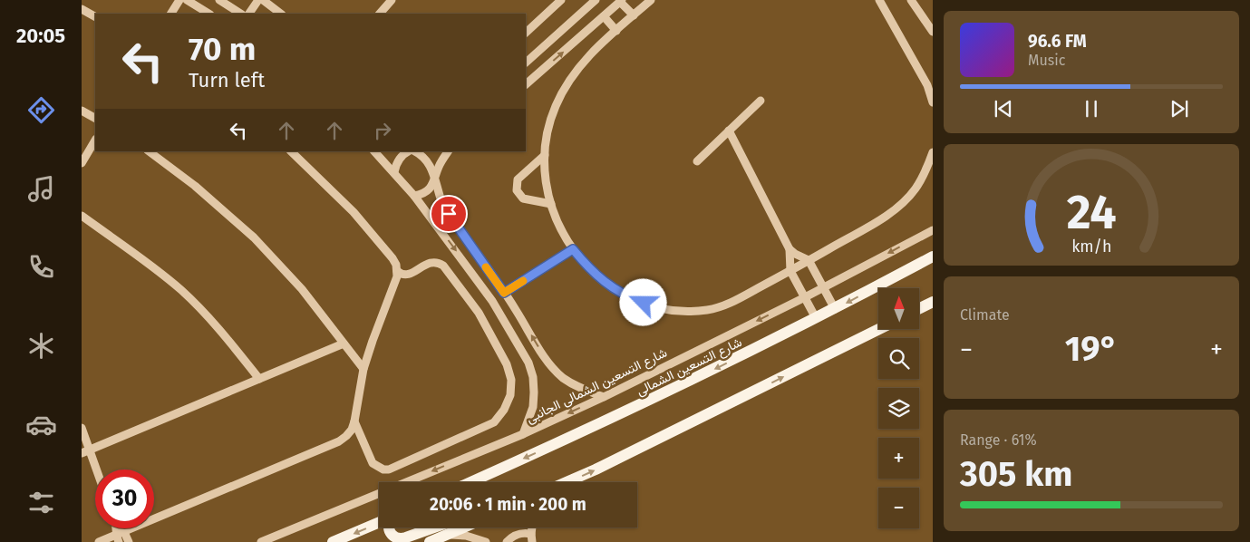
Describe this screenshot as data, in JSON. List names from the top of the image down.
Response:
{
  "streets": {
    "main road": ["شارع التسعين الشمالى"],
    "street": ["شارع التسعين الشمالى الجانبى"]
  },
  "north": "top",
  "page": {
    "tabs": "20:05",
    "turn": ["70 m", "Turn left"],
    "song": ["96.6 FM", "Music"],
    "tile": [
      "Climate",
      ["Range · 61%", "305 km"]
    ],
    "map_buttons": ["+", "−"],
    "heat": ["−", "19°", "+"],
    "limit": "30",
    "trip": "20:06 · 1 min · 200 m",
    "gauge": ["24", "km/h"]
  }
}
